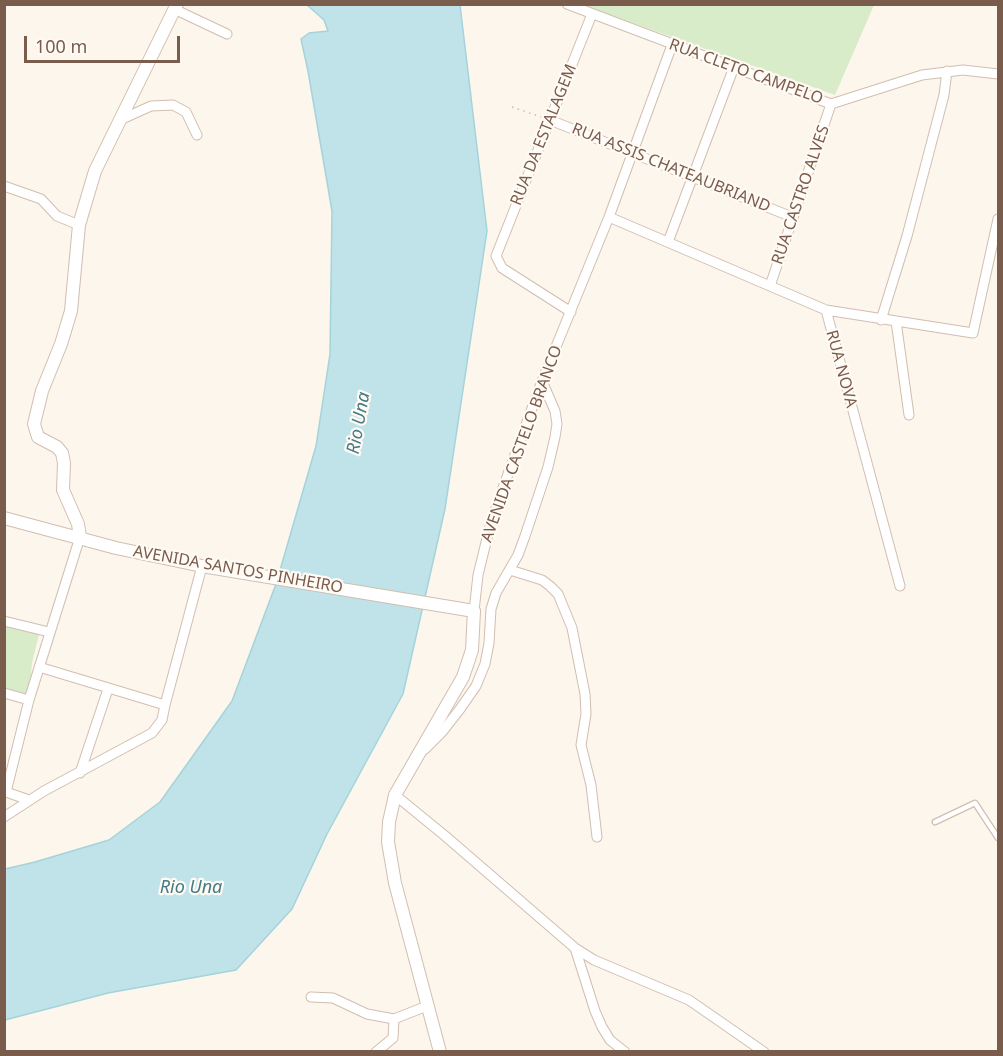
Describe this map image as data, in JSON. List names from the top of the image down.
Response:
{
  "streets": {
    "street": [
      "RUA CLETO CAMPELO",
      "RUA DA ESTALAGEM",
      "RUA ASSIS CHATEAUBRIAND",
      "RUA CASTRO ALVES",
      "RUA NOVA",
      "AVENIDA CASTELO BRANCO",
      "AVENIDA SANTOS PINHEIRO"
    ]
  },
  "crossings": [
    ["RUA CLETO CAMPELO", "RUA DA ESTALAGEM"],
    ["RUA CLETO CAMPELO", "RUA CASTRO ALVES"],
    ["RUA CLETO CAMPELO", "AVENIDA CASTELO BRANCO"],
    ["RUA DA ESTALAGEM", "RUA ASSIS CHATEAUBRIAND"],
    ["RUA DA ESTALAGEM", "AVENIDA CASTELO BRANCO"],
    ["RUA ASSIS CHATEAUBRIAND", "RUA CASTRO ALVES"],
    ["RUA ASSIS CHATEAUBRIAND", "AVENIDA CASTELO BRANCO"],
    ["RUA CASTRO ALVES", "RUA NOVA"],
    ["RUA NOVA", "AVENIDA CASTELO BRANCO"],
    ["AVENIDA CASTELO BRANCO", "AVENIDA SANTOS PINHEIRO"]
  ],
  "water": ["Rio Una"],
  "scale_bar": "100 m"
}
